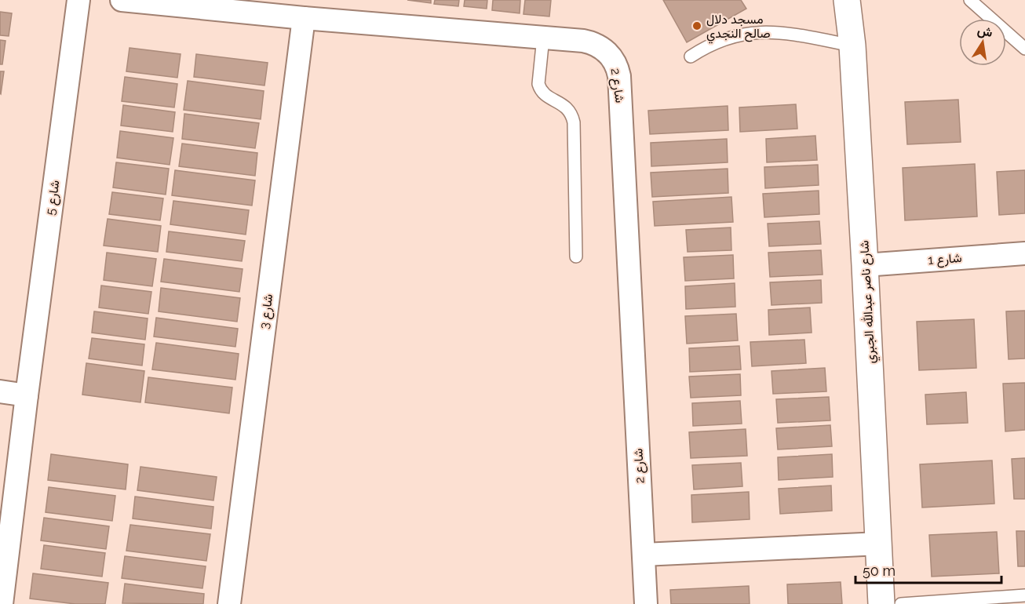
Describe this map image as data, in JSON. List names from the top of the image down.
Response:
{
  "streets": {
    "street": [
      "شارع 2",
      "شارع 5",
      "شارع 1",
      "شارع ناصر عبدالله الجبري",
      "شارع 3"
    ]
  },
  "crossings": [
    ["شارع 2", "شارع 3"],
    ["شارع 1", "شارع ناصر عبدالله الجبري"]
  ],
  "places": ["مسجد دلال صالح النجدي"],
  "scale_bar": "50 m",
  "north": "top"
}
